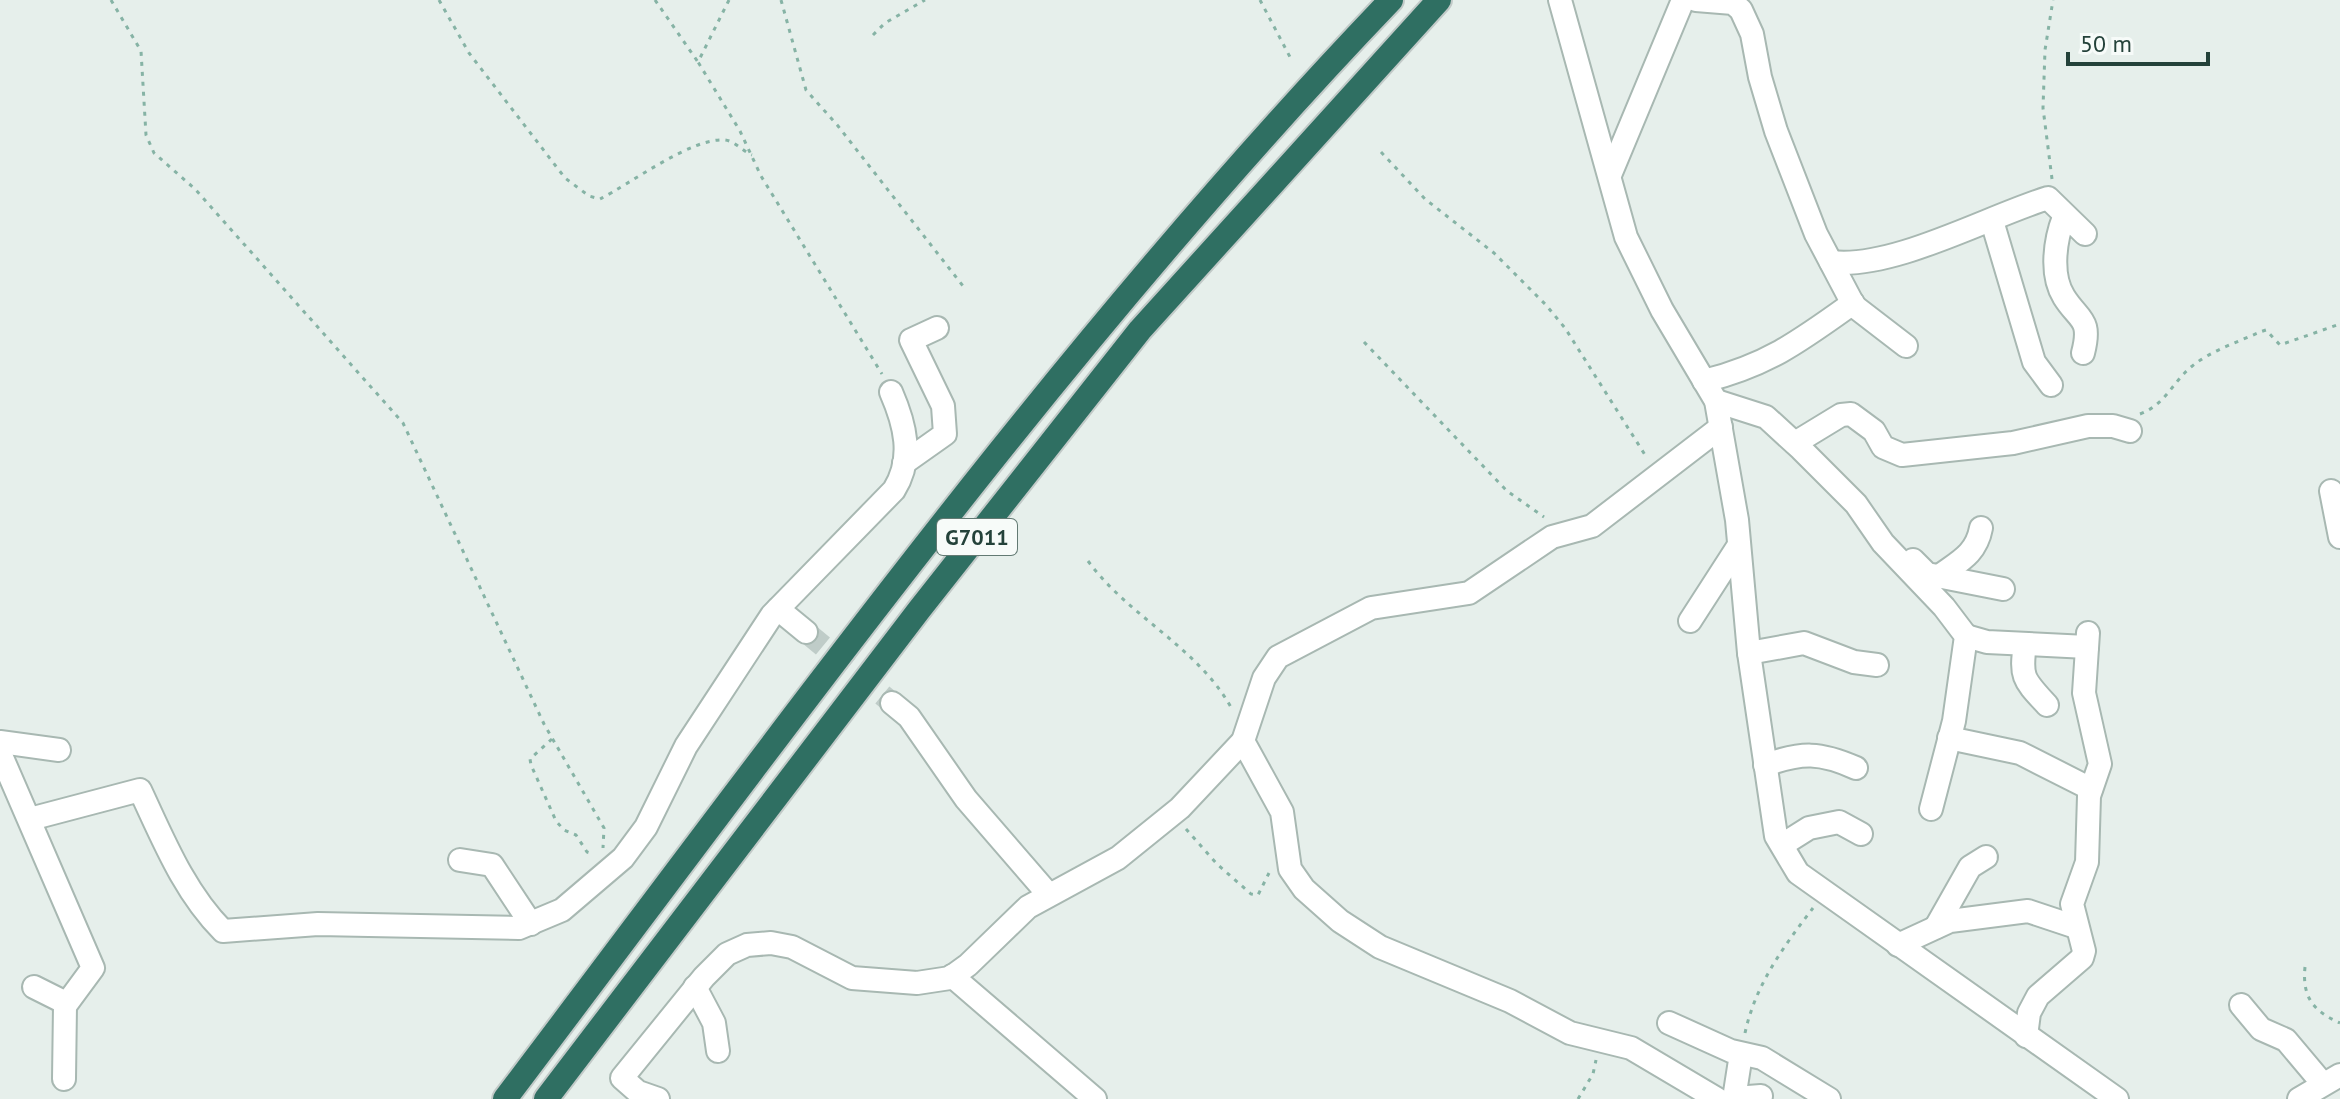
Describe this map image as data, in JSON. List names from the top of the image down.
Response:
{
  "streets": {
    "highway": ["G7011"]
  },
  "scale_bar": "50 m"
}
